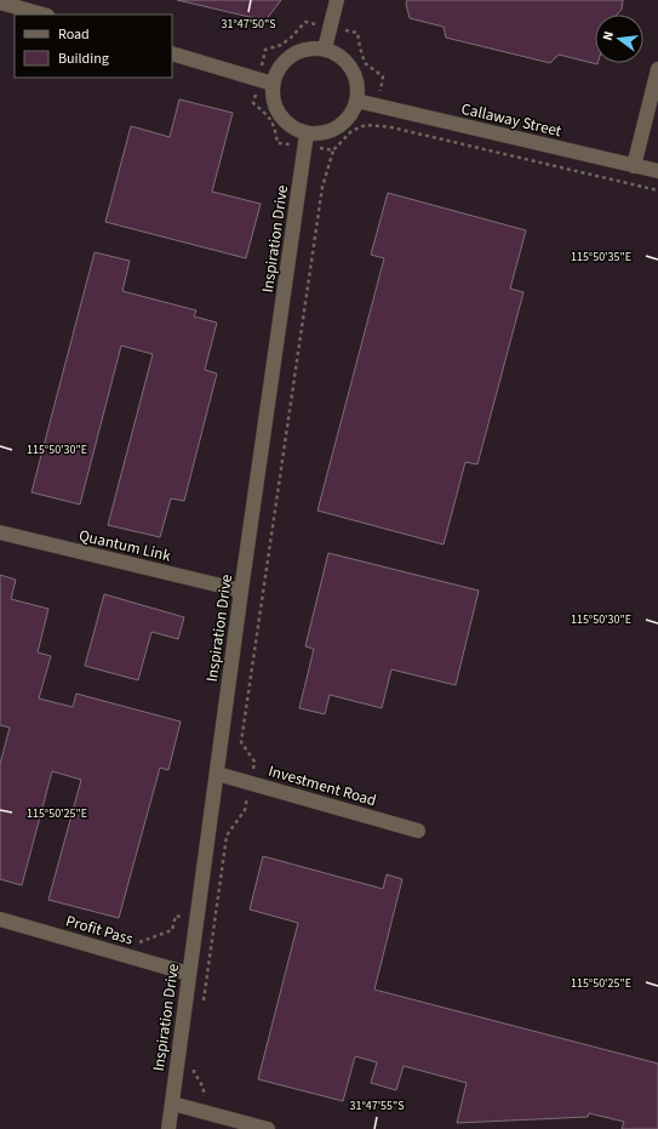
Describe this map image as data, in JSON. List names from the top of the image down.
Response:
{
  "streets": {
    "street": [
      "Callaway Street",
      "Inspiration Drive",
      "Quantum Link",
      "Investment Road",
      "Profit Pass"
    ]
  },
  "crossings": [
    ["Callaway Street", "Inspiration Drive"],
    ["Inspiration Drive", "Quantum Link"],
    ["Inspiration Drive", "Investment Road"],
    ["Inspiration Drive", "Profit Pass"]
  ],
  "legend": ["Road", "Building"],
  "north": "left",
  "coordinates": [
    "31°47'50\"S",
    "115°50'35\"E",
    "115°50'30\"E",
    "115°50'25\"E",
    "31°47'55\"S"
  ]
}
